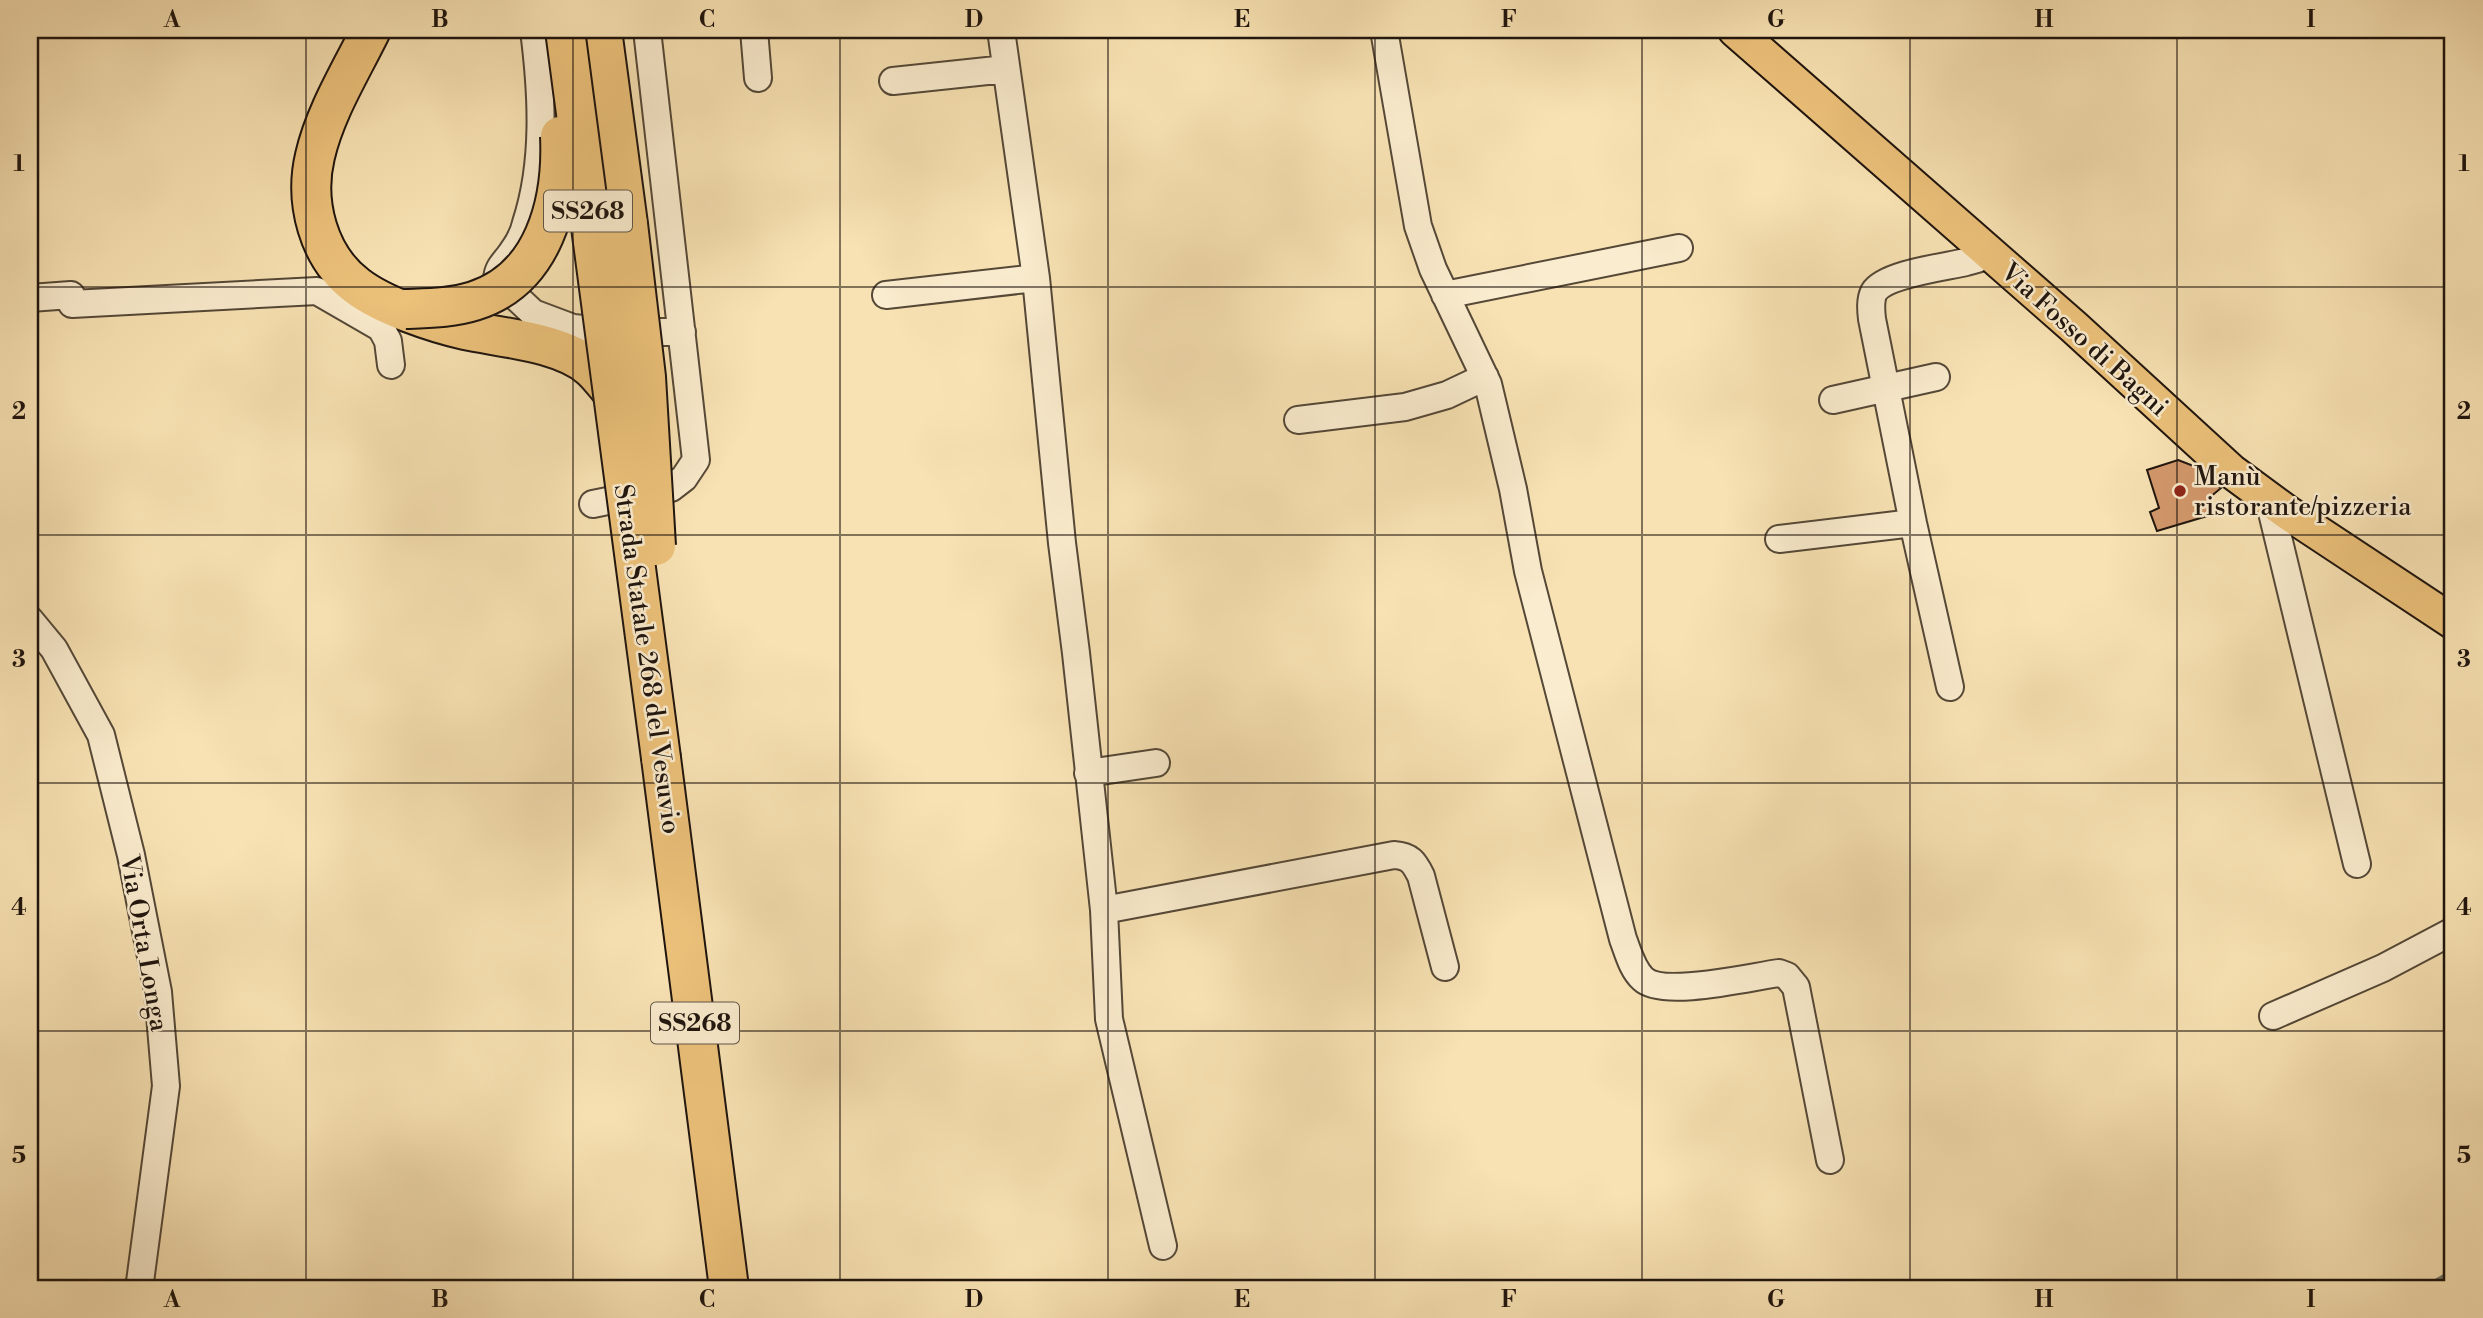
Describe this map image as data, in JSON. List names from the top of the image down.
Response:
{
  "streets": {
    "highway": ["SS268", "Strada Statale 268 del Vesuvio"],
    "main road": ["Via Fosso di Bagni"],
    "street": ["Via Orta Longa"]
  },
  "places": ["Manù ristorante/pizzeria"],
  "grid": {
    "columns": [
      "A",
      "B",
      "C",
      "D",
      "E",
      "F",
      "G",
      "H",
      "I"
    ],
    "rows": [
      "1",
      "2",
      "3",
      "4",
      "5"
    ]
  }
}
